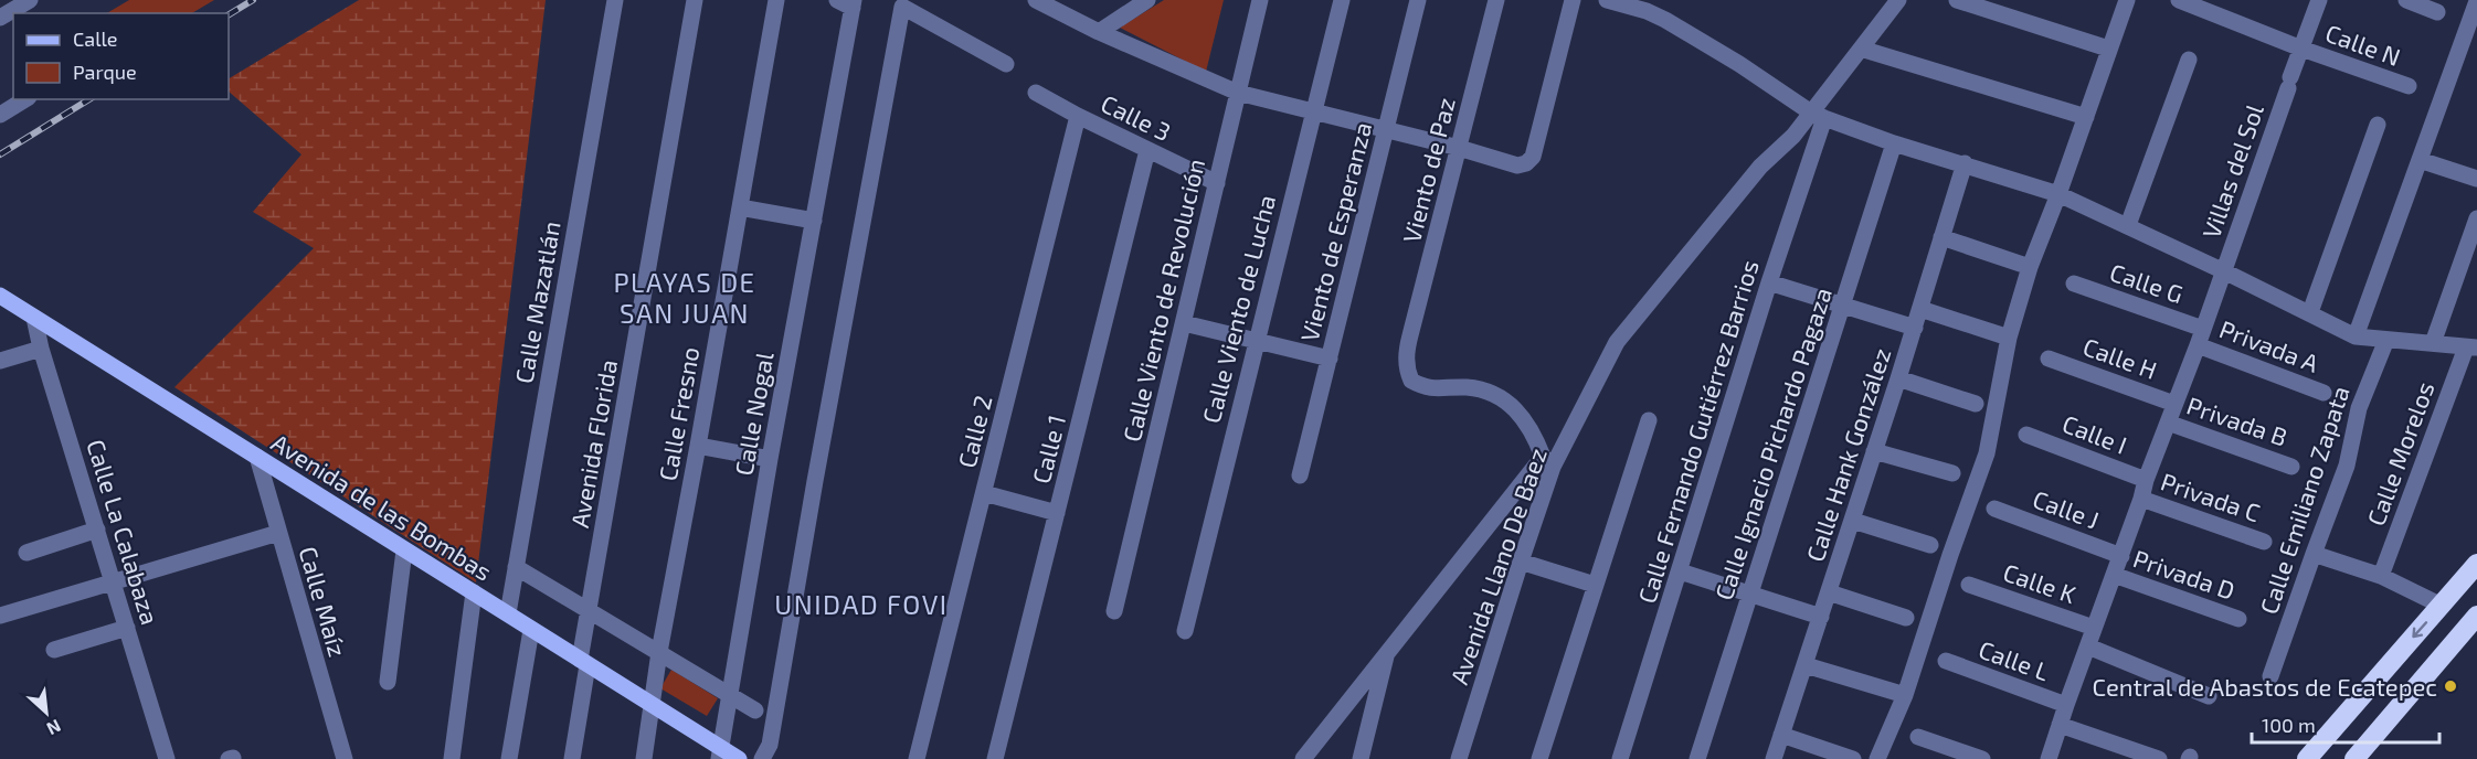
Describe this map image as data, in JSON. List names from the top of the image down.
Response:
{
  "streets": {
    "main road": ["Avenida de las Bombas"],
    "street": [
      "Calle N",
      "Calle 3",
      "Viento de Paz",
      "Villas del Sol",
      "Viento de Esperanza",
      "Calle G",
      "Calle Viento de Revolución",
      "Calle Mazatlán",
      "Calle Viento de Lucha",
      "Privada A",
      "Calle H",
      "Calle Fresno",
      "Calle Nogal",
      "Privada B",
      "Calle 2",
      "Calle Fernando Gutiérrez Barrios",
      "Calle I",
      "Avenida Florida",
      "Calle Ignacio Pichardo Pagaza",
      "Calle 1",
      "Calle Morelos",
      "Calle Hank González",
      "Privada C",
      "Calle Emiliano Zapata",
      "Calle J",
      "Calle La Calabaza",
      "Avenida Llano De Baez",
      "Privada D",
      "Calle K",
      "Calle Maíz",
      "Calle L"
    ]
  },
  "crossings": [
    ["Calle N", "Villas del Sol"],
    ["Calle 3", "Calle Viento de Revolución"],
    ["Calle 3", "Calle 2"],
    ["Calle 3", "Calle 1"],
    ["Viento de Paz", "Avenida Llano De Baez"],
    ["Villas del Sol", "Calle G"],
    ["Villas del Sol", "Privada A"],
    ["Villas del Sol", "Calle H"],
    ["Villas del Sol", "Privada B"],
    ["Villas del Sol", "Calle I"],
    ["Villas del Sol", "Privada C"],
    ["Villas del Sol", "Calle J"],
    ["Villas del Sol", "Privada D"],
    ["Villas del Sol", "Calle K"],
    ["Villas del Sol", "Calle L"],
    ["Calle G", "Privada A"],
    ["Calle Mazatlán", "Avenida de las Bombas"],
    ["Calle Fresno", "Avenida de las Bombas"],
    ["Calle Nogal", "Avenida de las Bombas"],
    ["Calle Fernando Gutiérrez Barrios", "Avenida Llano De Baez"],
    ["Avenida Florida", "Avenida de las Bombas"],
    ["Avenida de las Bombas", "Calle La Calabaza"],
    ["Avenida de las Bombas", "Calle Maíz"]
  ],
  "districts": ["PLAYAS DE SAN JUAN", "UNIDAD FOVI"],
  "places": ["Central de Abastos de Ecatepec"],
  "legend": ["Calle", "Parque"],
  "scale_bar": "100 m",
  "north": "bottom right"
}
